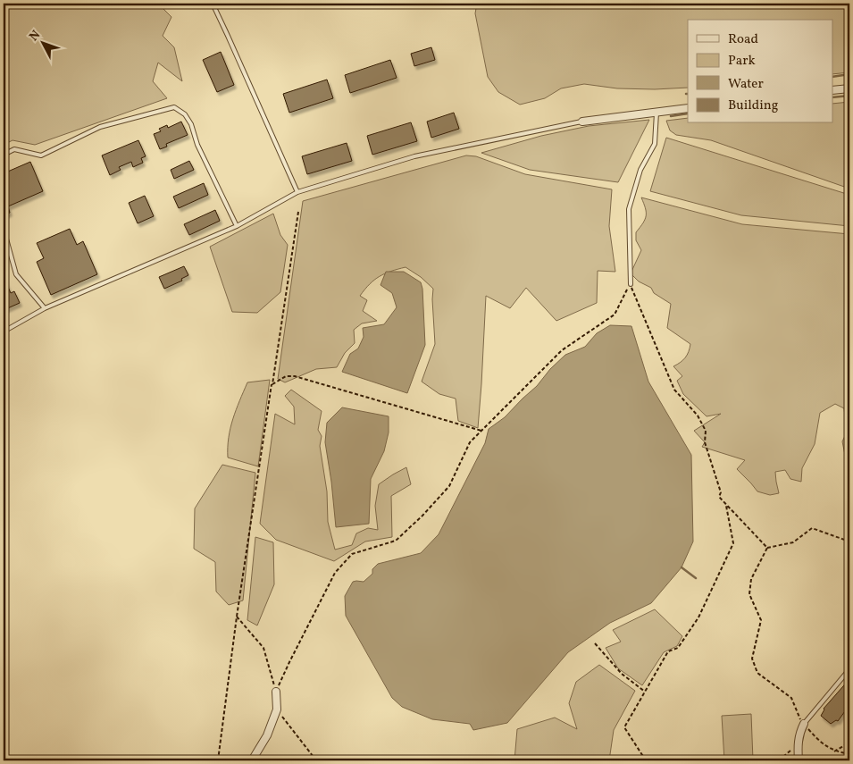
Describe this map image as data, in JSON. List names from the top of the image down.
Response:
{
  "legend": [
    "Road",
    "Park",
    "Water",
    "Building"
  ],
  "north": "top left"
}
